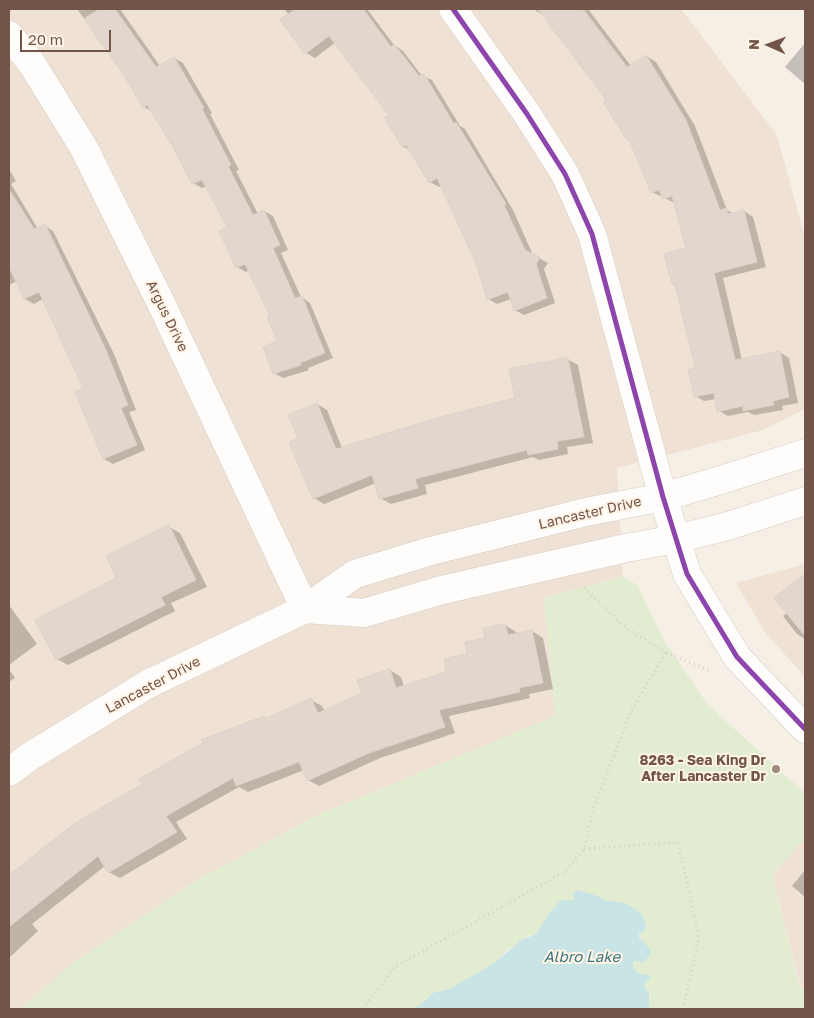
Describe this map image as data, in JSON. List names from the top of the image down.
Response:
{
  "streets": {
    "street": ["Argus Drive", "Lancaster Drive"]
  },
  "crossings": [
    ["Argus Drive", "Lancaster Drive"]
  ],
  "water": ["Albro Lake"],
  "places": ["8263 - Sea King Dr After Lancaster Dr"],
  "scale_bar": "20 m",
  "north": "left"
}
